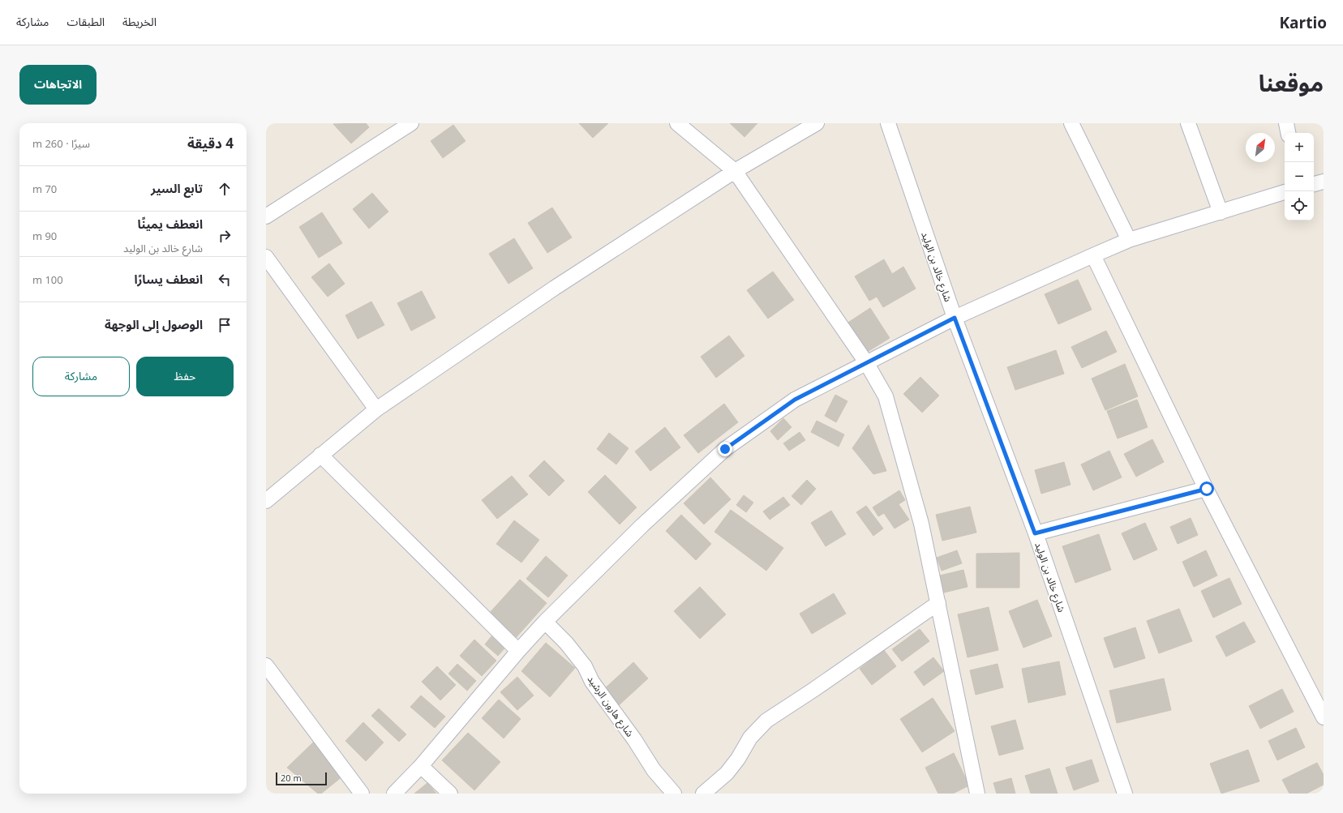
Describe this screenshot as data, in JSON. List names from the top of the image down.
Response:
{
  "streets": {
    "street": ["شارع خالد بن الوليد", "شارع هارون الرشيد"]
  },
  "scale_bar": "20 m",
  "north": "top right",
  "page": {
    "header": "Kartio",
    "nav": ["الخريطة", "الطبقات", "مشاركة"],
    "title": "موقعنا",
    "buttons": [
      "الاتجاهات",
      ["حفظ", "مشاركة"]
    ],
    "heading": ["4 دقيقة", "سيرًا · 260 m"],
    "map_buttons": ["+", "−"],
    "list": [
      ["تابع السير", "70 m"],
      ["انعطف يمينًا", "شارع خالد بن الوليد", "90 m"],
      ["انعطف يسارًا", "100 m"],
      "الوصول إلى الوجهة"
    ],
    "scale": "20 m"
  }
}
